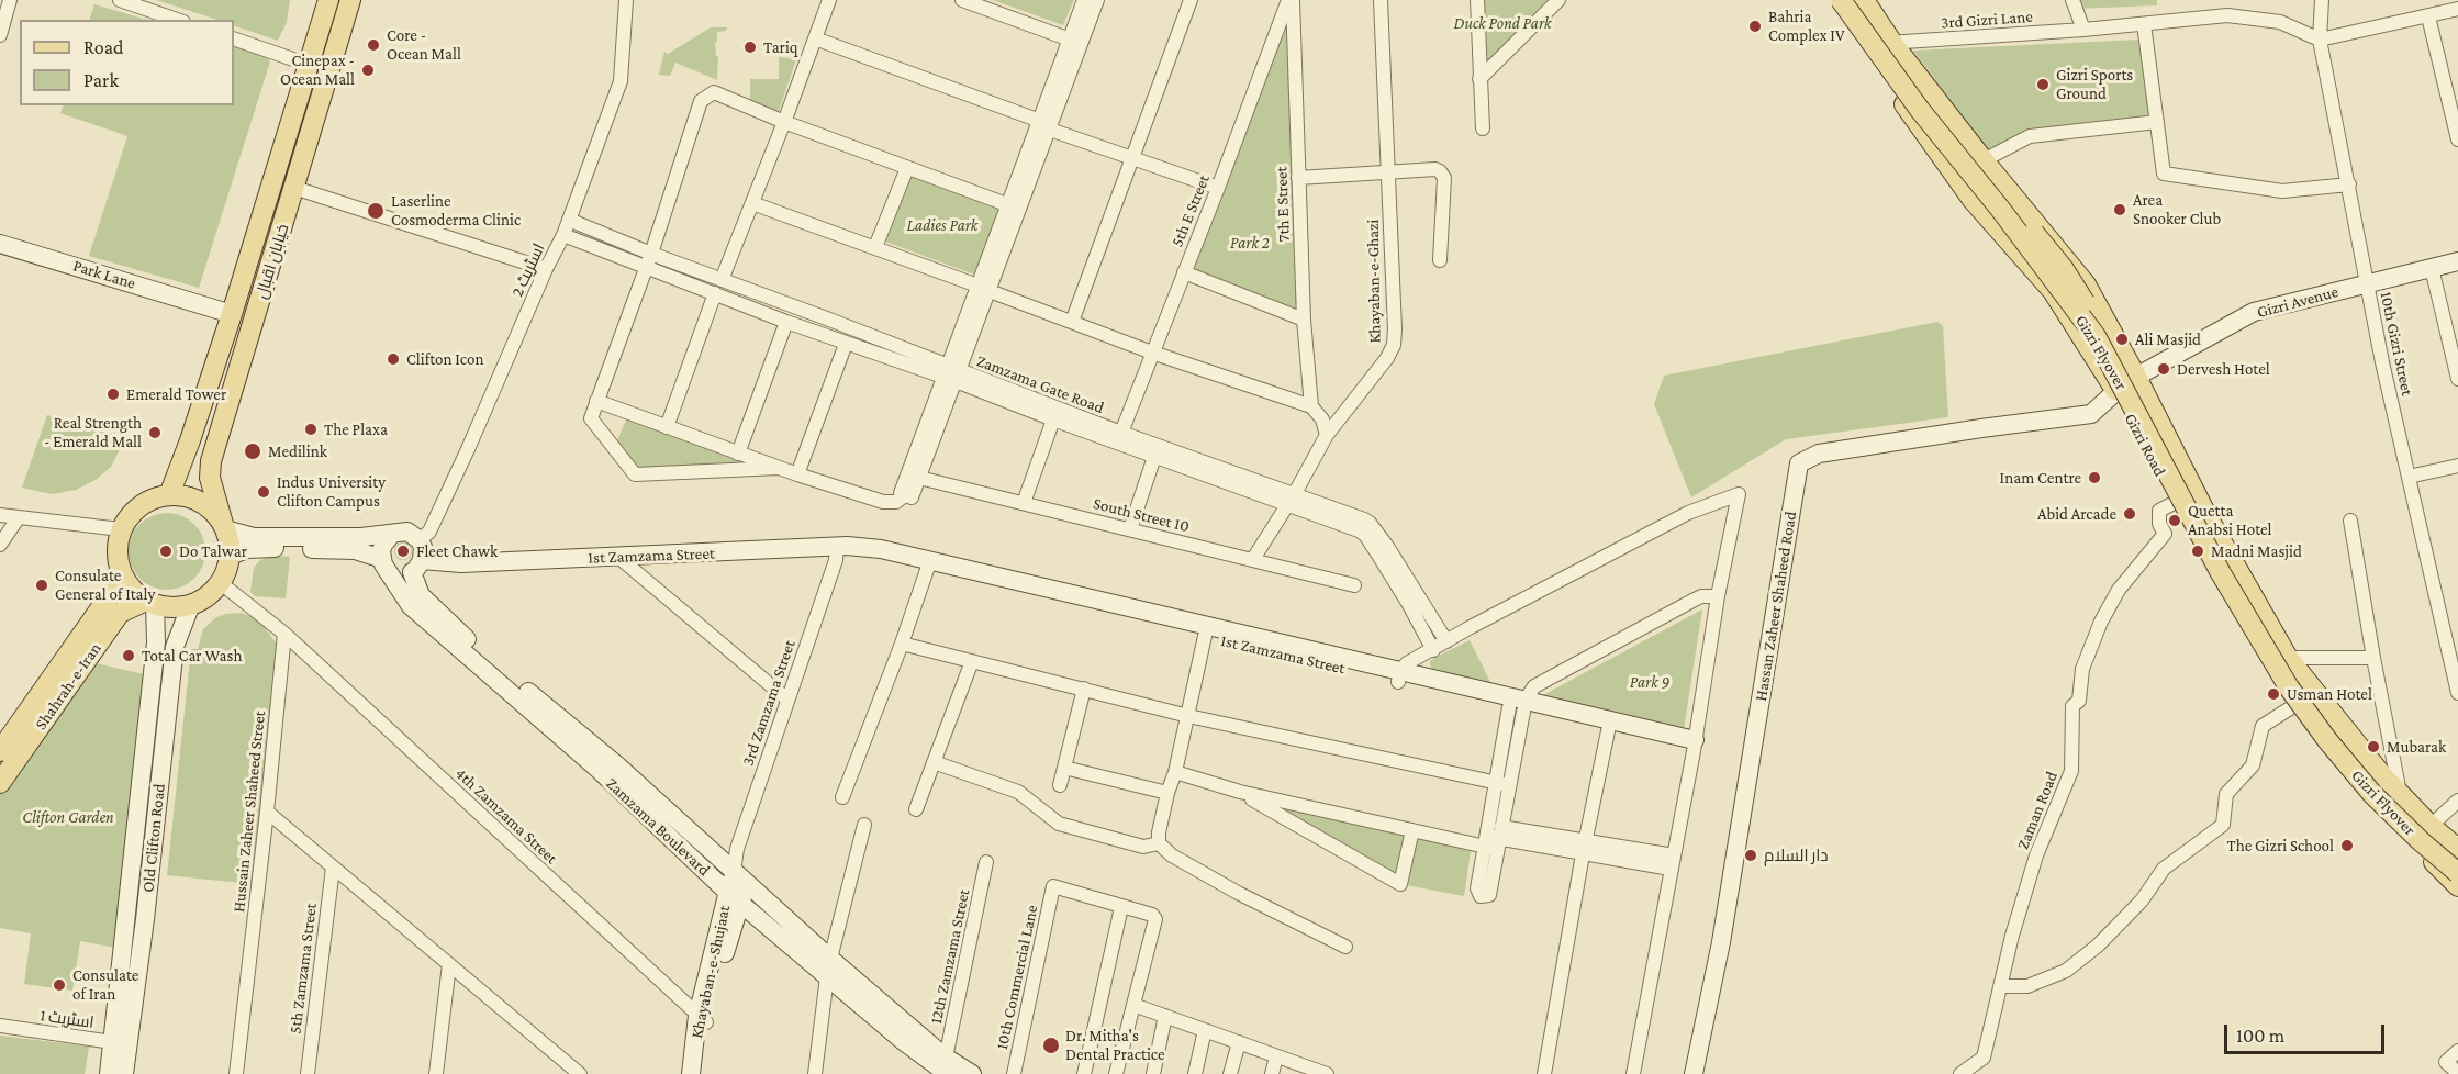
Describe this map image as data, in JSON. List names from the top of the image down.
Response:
{
  "streets": {
    "main road": [
      "خیابان اقبال",
      "Gizri Flyover",
      "Gizri Road",
      "Shahrah-e-Iran"
    ],
    "street": [
      "3rd Gizri Lane",
      "7th E Street",
      "5th E Street",
      "اسٹریٹ 2",
      "Park Lane",
      "Khayaban-e-Ghazi",
      "Gizri Avenue",
      "10th Gizri Street",
      "Zamzama Gate Road",
      "South Street 10",
      "1st Zamzama Street",
      "Hassan Zaheer Shaheed Road",
      "3rd Zamzama Street",
      "Zaman Road",
      "Hussain Zaheer Shaheed Street",
      "4th Zamzama Street",
      "Zamzama Boulevard",
      "Old Clifton Road",
      "12th Zamzama Street",
      "5th Zamzama Street",
      "Khayaban-e-Shujaat",
      "10th Commercial Lane",
      "اسٹریٹ 1"
    ]
  },
  "crossings": [
    ["3rd Gizri Lane", "10th Gizri Street"],
    ["3rd Gizri Lane", "Gizri Road"],
    ["7th E Street", "5th E Street"],
    ["5th E Street", "Zamzama Gate Road"],
    ["خیابان اقبال", "Park Lane"],
    ["خیابان اقبال", "Shahrah-e-Iran"],
    ["خیابان اقبال", "Old Clifton Road"],
    ["اسٹریٹ 2", "Zamzama Gate Road"],
    ["اسٹریٹ 2", "1st Zamzama Street"],
    ["اسٹریٹ 2", "Zamzama Boulevard"],
    ["Khayaban-e-Ghazi", "Zamzama Gate Road"],
    ["Khayaban-e-Ghazi", "South Street 10"],
    ["Gizri Avenue", "10th Gizri Street"],
    ["Gizri Avenue", "Gizri Road"],
    ["Gizri Avenue", "Hassan Zaheer Shaheed Road"],
    ["Gizri Flyover", "Gizri Road"],
    ["Gizri Road", "Hassan Zaheer Shaheed Road"],
    ["Gizri Road", "Zaman Road"],
    ["1st Zamzama Street", "3rd Zamzama Street"],
    ["1st Zamzama Street", "Zamzama Boulevard"],
    ["Shahrah-e-Iran", "Old Clifton Road"],
    ["3rd Zamzama Street", "Zamzama Boulevard"],
    ["3rd Zamzama Street", "Khayaban-e-Shujaat"],
    ["Hussain Zaheer Shaheed Street", "4th Zamzama Street"],
    ["4th Zamzama Street", "Khayaban-e-Shujaat"],
    ["Zamzama Boulevard", "12th Zamzama Street"],
    ["Zamzama Boulevard", "Khayaban-e-Shujaat"],
    ["Old Clifton Road", "اسٹریٹ 1"]
  ],
  "parks": [
    "Duck Pond Park",
    "Ladies Park",
    "Park 2",
    "Park 9",
    "Clifton Garden"
  ],
  "places": [
    "Bahria Complex IV",
    "Core - Ocean Mall",
    "Tariq",
    "Cinepax - Ocean Mall",
    "Gizri Sports Ground",
    "Area Snooker Club",
    "Laserline Cosmoderma Clinic",
    "Ali Masjid",
    "Clifton Icon",
    "Dervesh Hotel",
    "Emerald Tower",
    "The Plaxa",
    "Real Strength - Emerald Mall",
    "Medilink",
    "Inam Centre",
    "Indus University Clifton Campus",
    "Abid Arcade",
    "Quetta Anabsi Hotel",
    "Do Talwar",
    "Fleet Chawk",
    "Madni Masjid",
    "Consulate General of Italy",
    "Total Car Wash",
    "Usman Hotel",
    "Mubarak",
    "The Gizri School",
    "دار السلام",
    "Consulate of Iran",
    "Dr. Mitha's Dental Practice"
  ],
  "legend": ["Road", "Park"],
  "scale_bar": "100 m"
}
